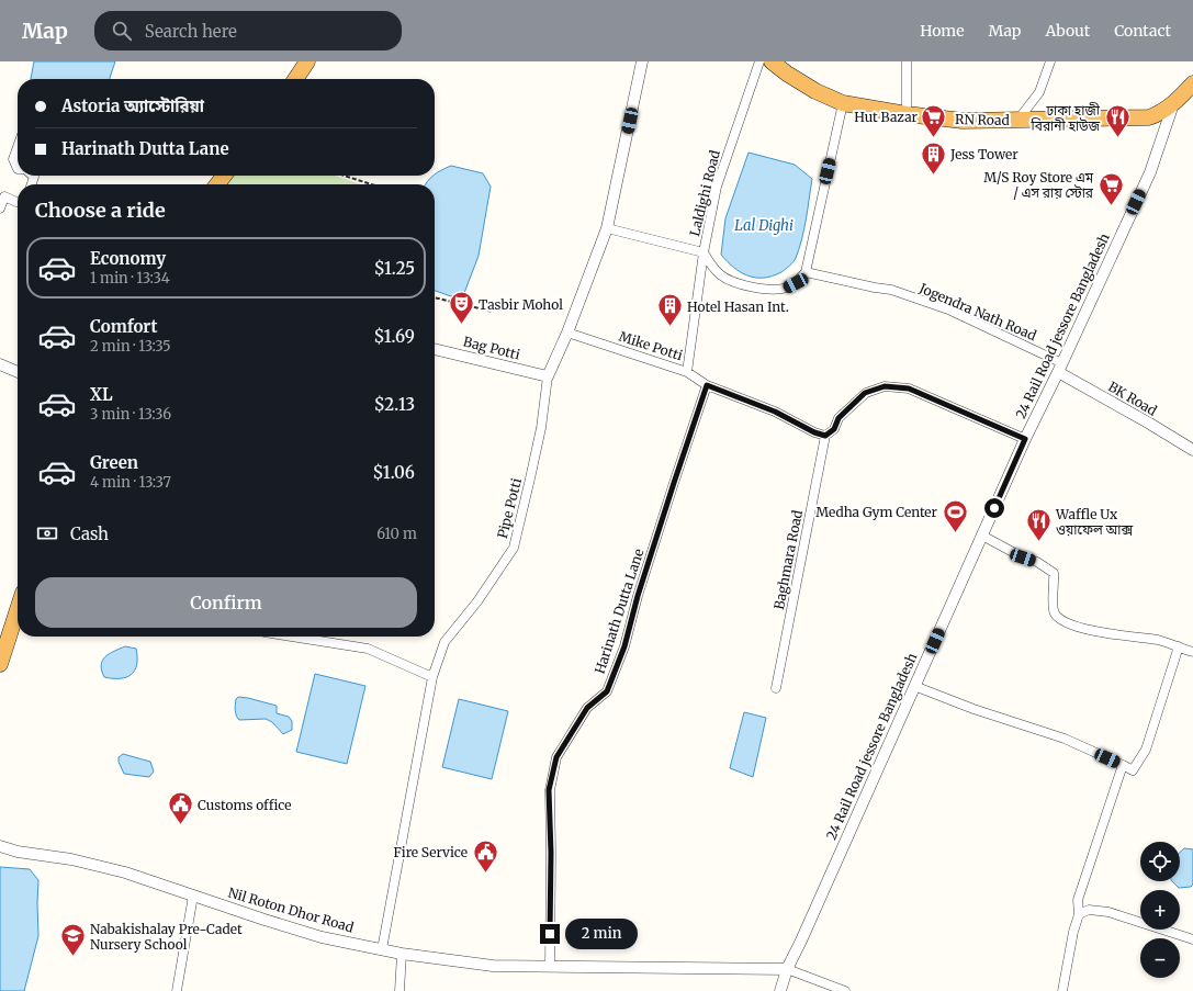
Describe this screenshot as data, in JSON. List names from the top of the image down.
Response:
{
  "streets": {
    "highway": ["RN Road"],
    "street": [
      "Laldighi Road",
      "Jogendra Nath Road",
      "24 Rail Road jessore Bangladesh",
      "Mike Potti",
      "Bag Potti",
      "BK Road",
      "Pipe Potti",
      "Baghmara Road",
      "Harinath Dutta Lane",
      "Nil Roton Dhor Road"
    ]
  },
  "crossings": [
    ["RN Road", "24 Rail Road jessore Bangladesh"],
    ["Laldighi Road", "Jogendra Nath Road"],
    ["Laldighi Road", "Mike Potti"],
    ["Jogendra Nath Road", "24 Rail Road jessore Bangladesh"],
    ["Jogendra Nath Road", "BK Road"],
    ["24 Rail Road jessore Bangladesh", "BK Road"],
    ["24 Rail Road jessore Bangladesh", "Nil Roton Dhor Road"],
    ["Bag Potti", "Pipe Potti"],
    ["Harinath Dutta Lane", "Nil Roton Dhor Road"]
  ],
  "water": ["Lal Dighi"],
  "places": {
    "supermarket": ["Hut Bazar", "M/S Roy Store এম / এস রায় স্টোর"],
    "restaurant": ["ঢাকা হাজী বিরানী হাউজ", "Waffle Ux ওয়াফেল আক্স"],
    "building": ["Jess Tower", "Hotel Hasan Int."],
    "theatre": ["Tasbir Mohol"],
    "sports": ["Medha Gym Center"],
    "public building": ["Customs office", "Fire Service"],
    "school or university": ["Nabakishalay Pre-Cadet Nursery School"]
  },
  "page": {
    "header": "Map",
    "search": "Search here",
    "nav": [
      "Home",
      "Map",
      "About",
      "Contact"
    ],
    "banner": ["Astoria অ্যাস্টোরিয়া", "Harinath Dutta Lane"],
    "heading": "Choose a ride",
    "list": [
      {
        "name": "Economy",
        "note": "1 min · 13:34",
        "value": "$1.25"
      },
      {
        "name": "Comfort",
        "note": "2 min · 13:35",
        "value": "$1.69"
      },
      {
        "name": "XL",
        "note": "3 min · 13:36",
        "value": "$2.13"
      },
      {
        "name": "Green",
        "note": "4 min · 13:37",
        "value": "$1.06"
      }
    ],
    "pay": ["Cash", "610 m"],
    "buttons": "Confirm",
    "map_buttons": ["+", "−"],
    "bubble": "2 min"
  }
}
